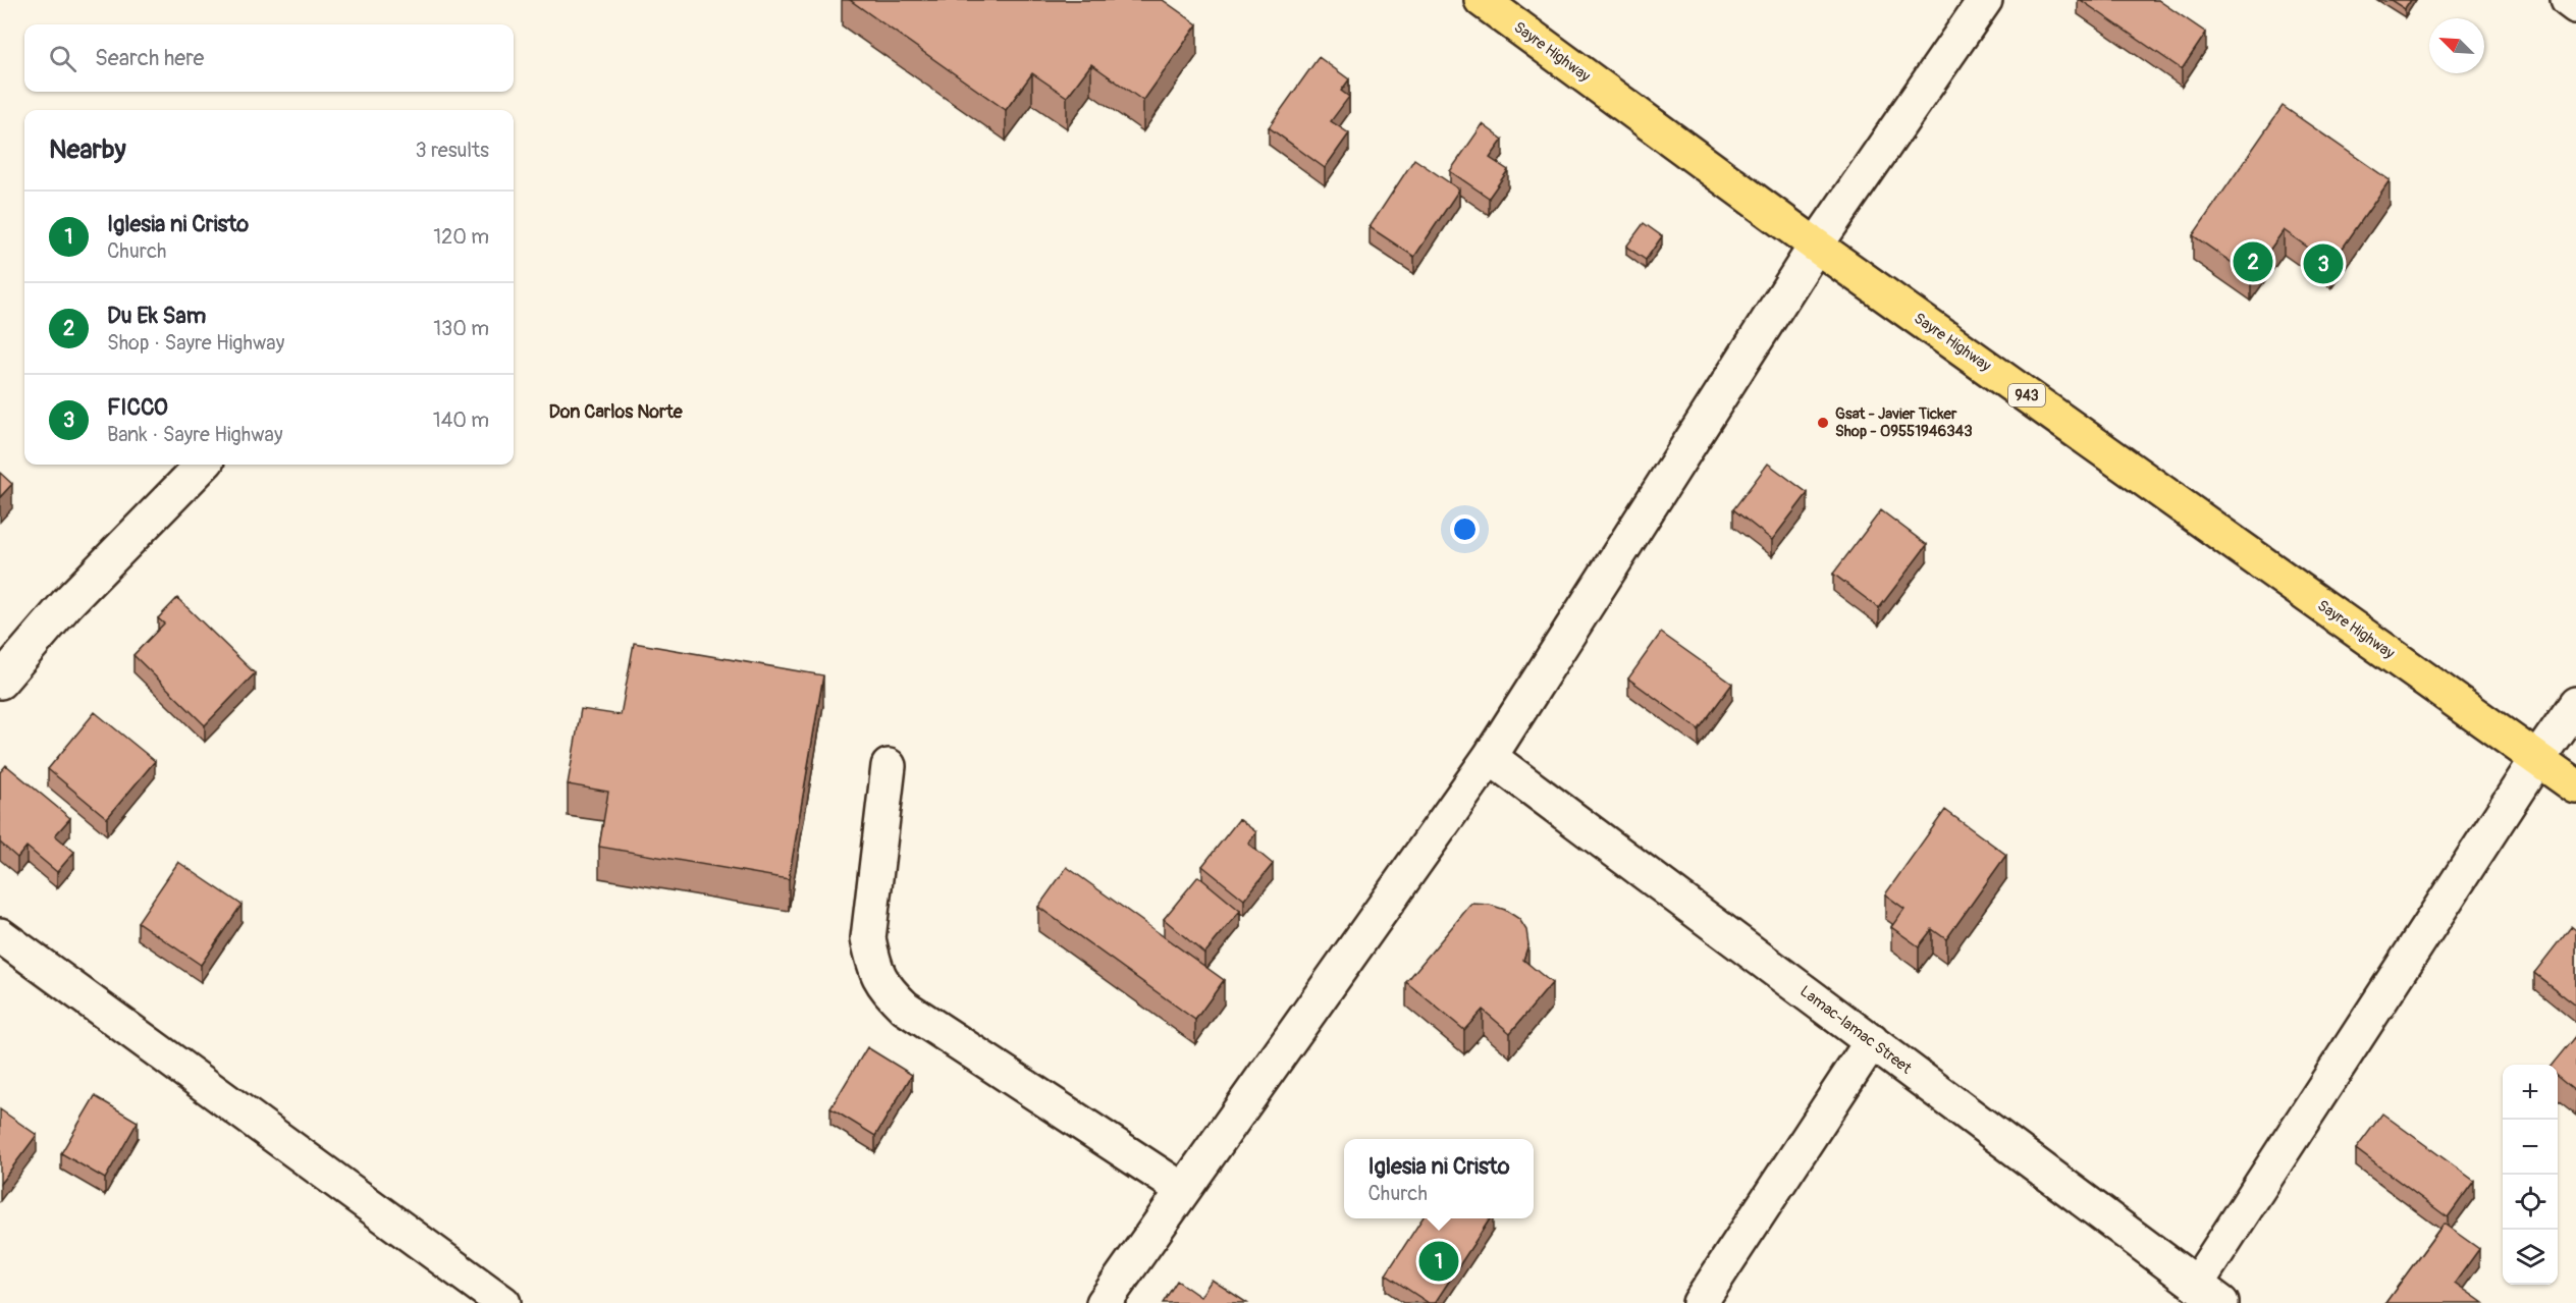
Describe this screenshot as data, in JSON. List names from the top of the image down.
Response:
{
  "streets": {
    "highway": ["Sayre Highway", "943"],
    "street": ["Lamac-lamac Street"]
  },
  "districts": ["Don Carlos Norte"],
  "places": ["Gsat - Javier Ticker Shop - 09551946343"],
  "north": "top left",
  "page": {
    "search": "Search here",
    "heading": ["Nearby", "3 results"],
    "list": [
      {
        "mark": "1",
        "name": "Iglesia ni Cristo",
        "note": "Church",
        "value": "120 m"
      },
      {
        "mark": "2",
        "name": "Du Ek Sam",
        "note": "Shop · Sayre Highway",
        "value": "130 m"
      },
      {
        "mark": "3",
        "name": "FICCO",
        "note": "Bank · Sayre Highway",
        "value": "140 m"
      }
    ],
    "pins": ["2", "3", "1"],
    "map_buttons": ["+", "−"],
    "popup": ["Iglesia ni Cristo", "Church"]
  }
}
